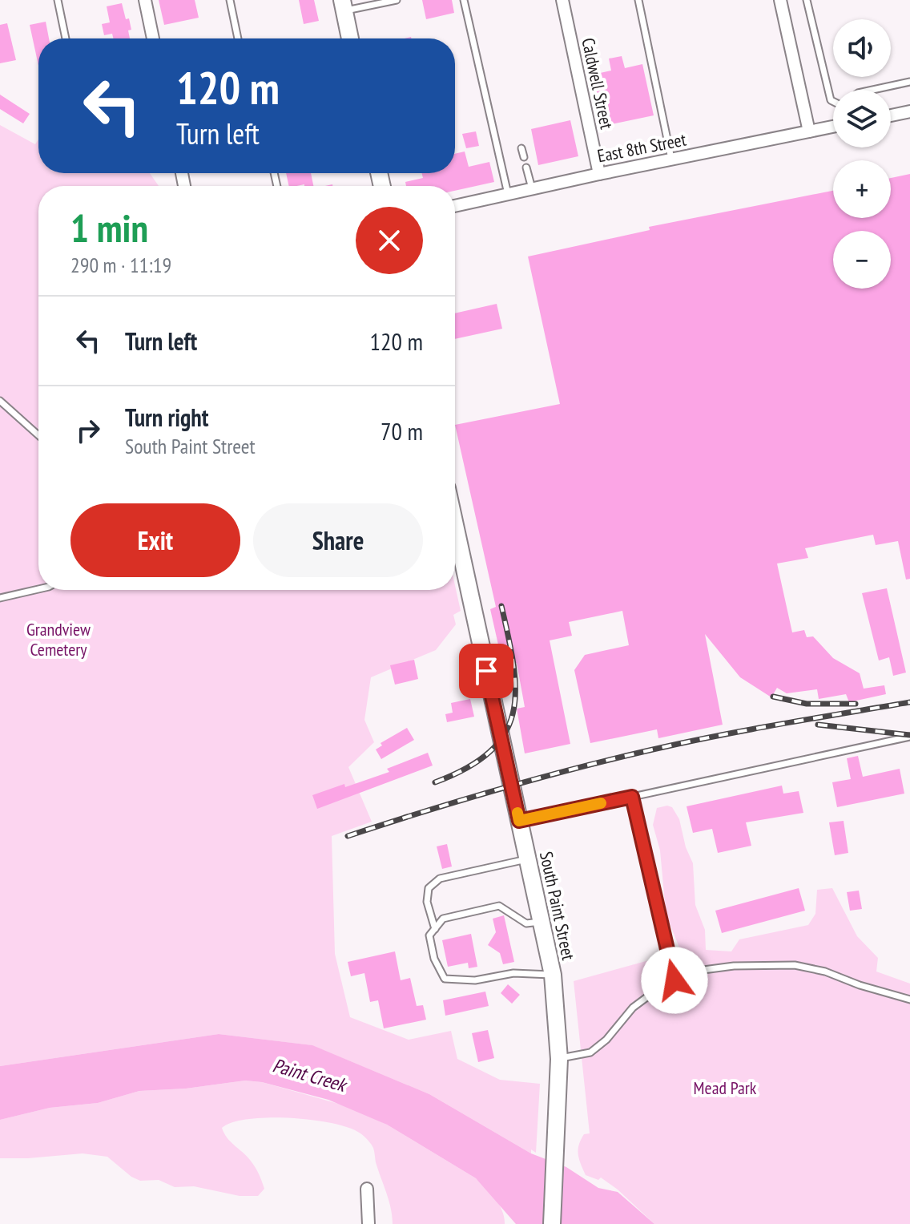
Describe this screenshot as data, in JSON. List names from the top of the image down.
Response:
{
  "streets": {
    "main road": ["South Paint Street"],
    "street": ["Caldwell Street", "East 8th Street"]
  },
  "crossings": [
    ["Caldwell Street", "East 8th Street"]
  ],
  "water": ["Paint Creek"],
  "parks": ["Grandview Cemetery", "Mead Park"],
  "page": {
    "map_buttons": ["+", "−"],
    "turn": ["120 m", "Turn left"],
    "heading": ["1 min", "290 m · 11:19"],
    "list": [
      {
        "name": "Turn left",
        "value": "120 m"
      },
      {
        "name": "Turn right",
        "note": "South Paint Street",
        "value": "70 m"
      }
    ],
    "buttons": ["Exit", "Share"]
  }
}
